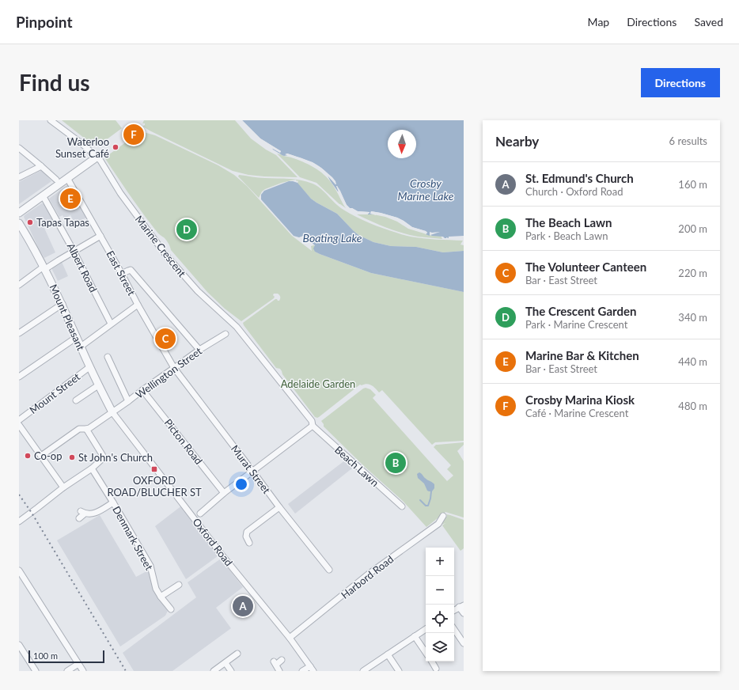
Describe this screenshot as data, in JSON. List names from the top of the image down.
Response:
{
  "streets": {
    "street": [
      "Marine Crescent",
      "Albert Road",
      "East Street",
      "Mount Pleasant",
      "Wellington Street",
      "Mount Street",
      "Picton Road",
      "Beach Lawn",
      "Murat Street",
      "Denmark Street",
      "Oxford Road",
      "Harbord Road"
    ]
  },
  "crossings": [
    ["Marine Crescent", "Beach Lawn"],
    ["East Street", "Wellington Street"],
    ["East Street", "Murat Street"],
    ["Mount Pleasant", "Wellington Street"],
    ["Mount Pleasant", "Mount Street"],
    ["Mount Pleasant", "Oxford Road"],
    ["Wellington Street", "Picton Road"],
    ["Wellington Street", "Murat Street"],
    ["Wellington Street", "Oxford Road"],
    ["Oxford Road", "Harbord Road"]
  ],
  "water": ["Crosby Marine Lake", "Boating Lake"],
  "parks": ["Adelaide Garden"],
  "places": {
    "other": [
      "Waterloo Sunset Café",
      "Tapas Tapas",
      "Co-op",
      "St John's Church"
    ],
    "transit": ["OXFORD ROAD/BLUCHER ST"]
  },
  "scale_bar": "100 m",
  "north": "bottom",
  "page": {
    "header": "Pinpoint",
    "nav": ["Map", "Directions", "Saved"],
    "buttons": "Directions",
    "title": "Find us",
    "heading": ["Nearby", "6 results"],
    "pins": [
      "F",
      "E",
      "D",
      "C",
      "B",
      "A"
    ],
    "list": [
      {
        "mark": "A",
        "name": "St. Edmund's Church",
        "note": "Church · Oxford Road",
        "value": "160 m"
      },
      {
        "mark": "B",
        "name": "The Beach Lawn",
        "note": "Park · Beach Lawn",
        "value": "200 m"
      },
      {
        "mark": "C",
        "name": "The Volunteer Canteen",
        "note": "Bar · East Street",
        "value": "220 m"
      },
      {
        "mark": "D",
        "name": "The Crescent Garden",
        "note": "Park · Marine Crescent",
        "value": "340 m"
      },
      {
        "mark": "E",
        "name": "Marine Bar & Kitchen",
        "note": "Bar · East Street",
        "value": "440 m"
      },
      {
        "mark": "F",
        "name": "Crosby Marina Kiosk",
        "note": "Café · Marine Crescent",
        "value": "480 m"
      }
    ],
    "map_buttons": ["+", "−"],
    "scale": "100 m"
  }
}
